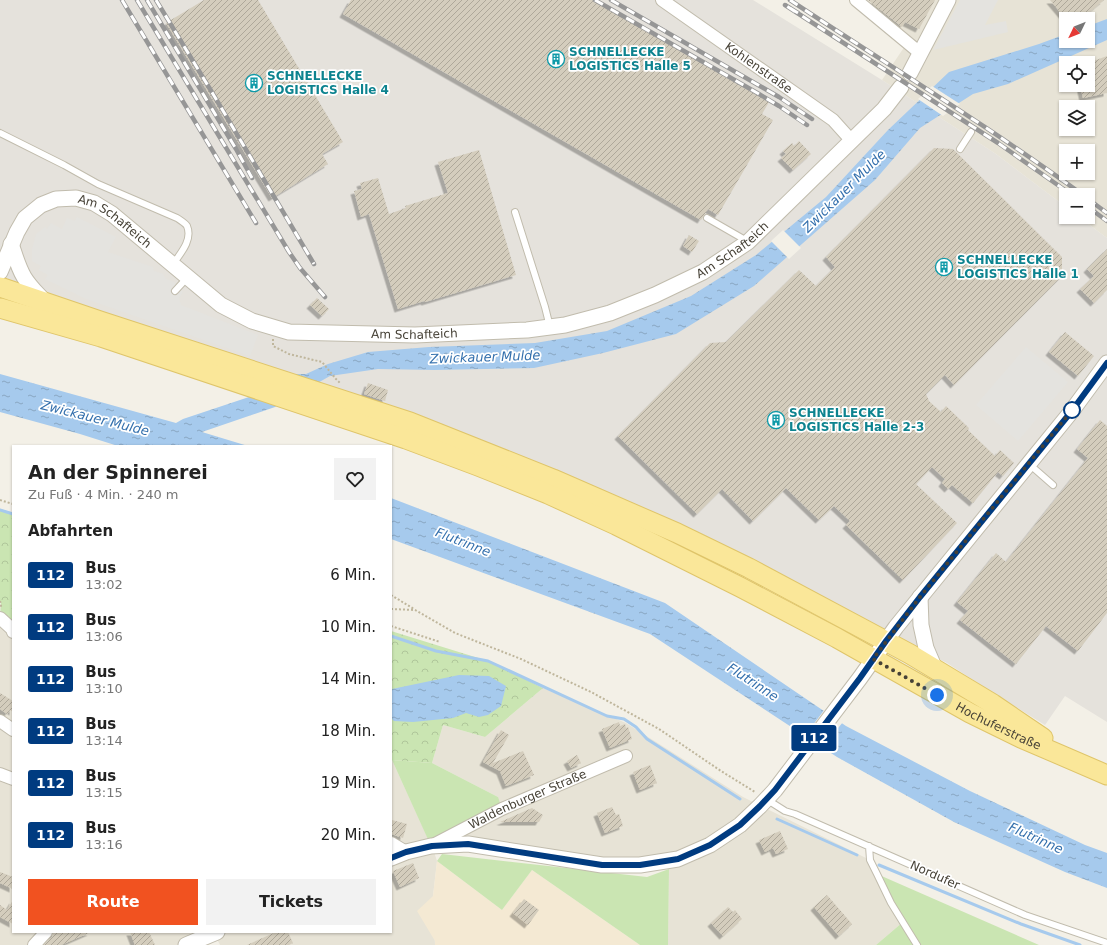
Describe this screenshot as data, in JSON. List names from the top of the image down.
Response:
{
  "streets": {
    "main road": ["Hochuferstraße"],
    "street": ["Kohlenstraße", "Am Schafteich", "Waldenburger Straße"],
    "lane": ["Nordufer"]
  },
  "crossings": [
    ["Kohlenstraße", "Am Schafteich"],
    ["Hochuferstraße", "Waldenburger Straße"],
    ["Waldenburger Straße", "Nordufer"]
  ],
  "water": ["Zwickauer Mulde", "Flutrinne"],
  "places": {
    "building": [
      "SCHNELLECKE LOGISTICS Halle 5",
      "SCHNELLECKE LOGISTICS Halle 4",
      "SCHNELLECKE LOGISTICS Halle 1",
      "SCHNELLECKE LOGISTICS Halle 2-3"
    ]
  },
  "lines": ["bus line 112"],
  "north": "bottom left",
  "page": {
    "on_map": "112",
    "map_buttons": ["+", "−"],
    "heading": [
      ["An der Spinnerei", "Zu Fuß · 4 Min. · 240 m"],
      "Abfahrten"
    ],
    "list": [
      {
        "mark": "112",
        "name": "Bus",
        "note": "13:02",
        "value": "6 Min."
      },
      {
        "mark": "112",
        "name": "Bus",
        "note": "13:06",
        "value": "10 Min."
      },
      {
        "mark": "112",
        "name": "Bus",
        "note": "13:10",
        "value": "14 Min."
      },
      {
        "mark": "112",
        "name": "Bus",
        "note": "13:14",
        "value": "18 Min."
      },
      {
        "mark": "112",
        "name": "Bus",
        "note": "13:15",
        "value": "19 Min."
      },
      {
        "mark": "112",
        "name": "Bus",
        "note": "13:16",
        "value": "20 Min."
      }
    ],
    "buttons": ["Route", "Tickets"]
  }
}
